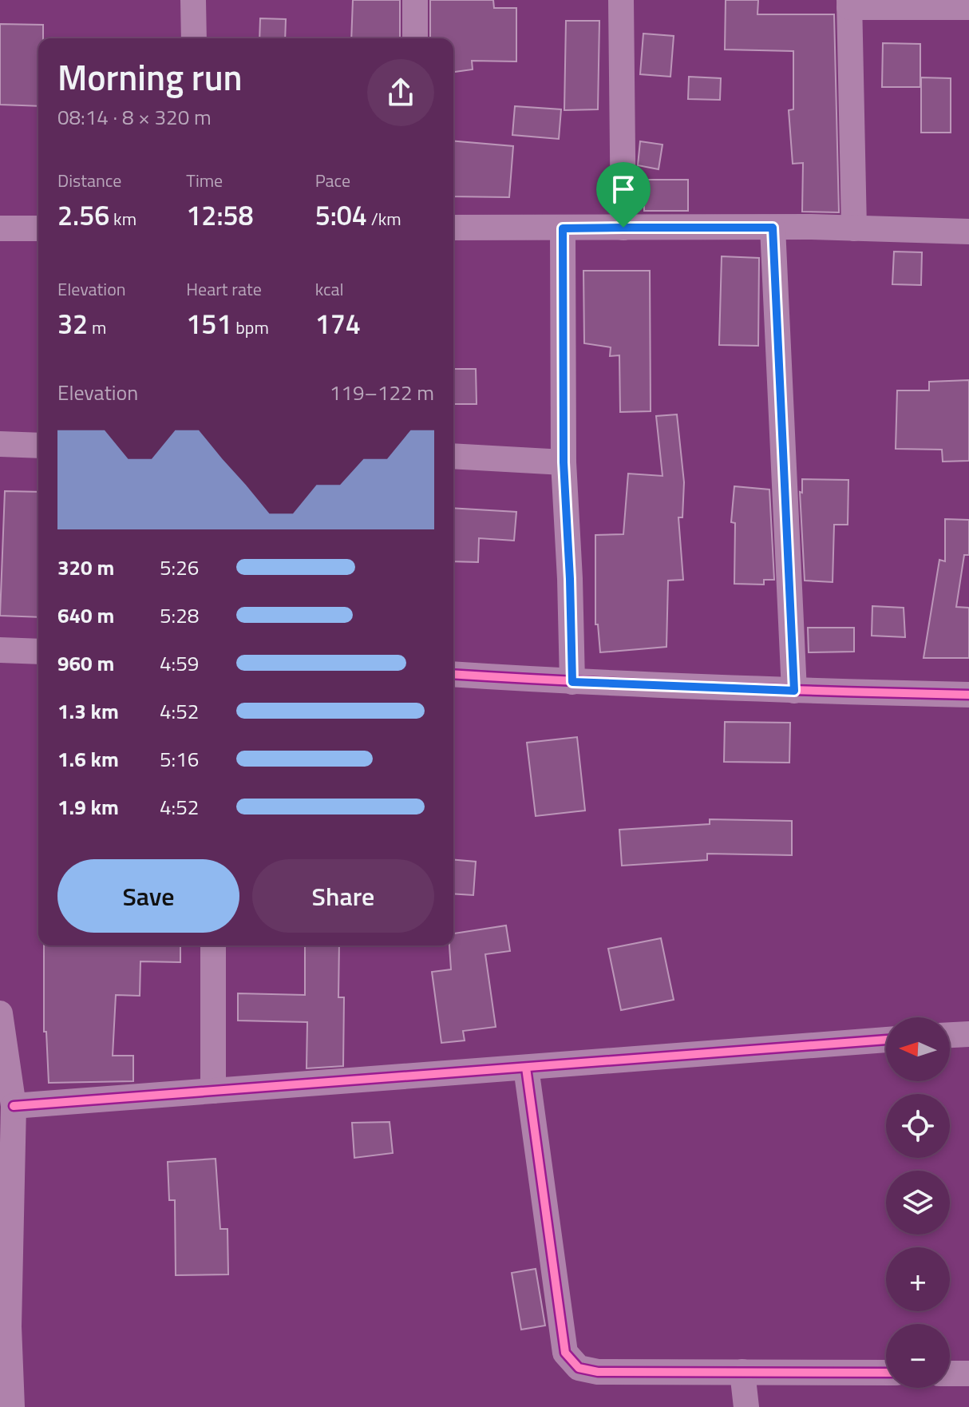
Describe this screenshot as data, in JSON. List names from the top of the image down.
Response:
{
  "north": "left",
  "page": {
    "heading": ["Morning run", "08:14 · 8 × 320 m"],
    "stats": [
      ["Distance", "2.56 km"],
      ["Time", "12:58"],
      ["Pace", "5:04 /km"],
      ["Elevation", "32 m"],
      ["Heart rate", "151 bpm"],
      ["kcal", "174"]
    ],
    "chart": ["Elevation", "119–122 m"],
    "list": [
      {
        "name": "320 m",
        "note": "5:26"
      },
      {
        "name": "640 m",
        "note": "5:28"
      },
      {
        "name": "960 m",
        "note": "4:59"
      },
      {
        "name": "1.3 km",
        "note": "4:52"
      },
      {
        "name": "1.6 km",
        "note": "5:16"
      },
      {
        "name": "1.9 km",
        "note": "4:52"
      }
    ],
    "buttons": ["Save", "Share"],
    "map_buttons": ["+", "−"]
  }
}
